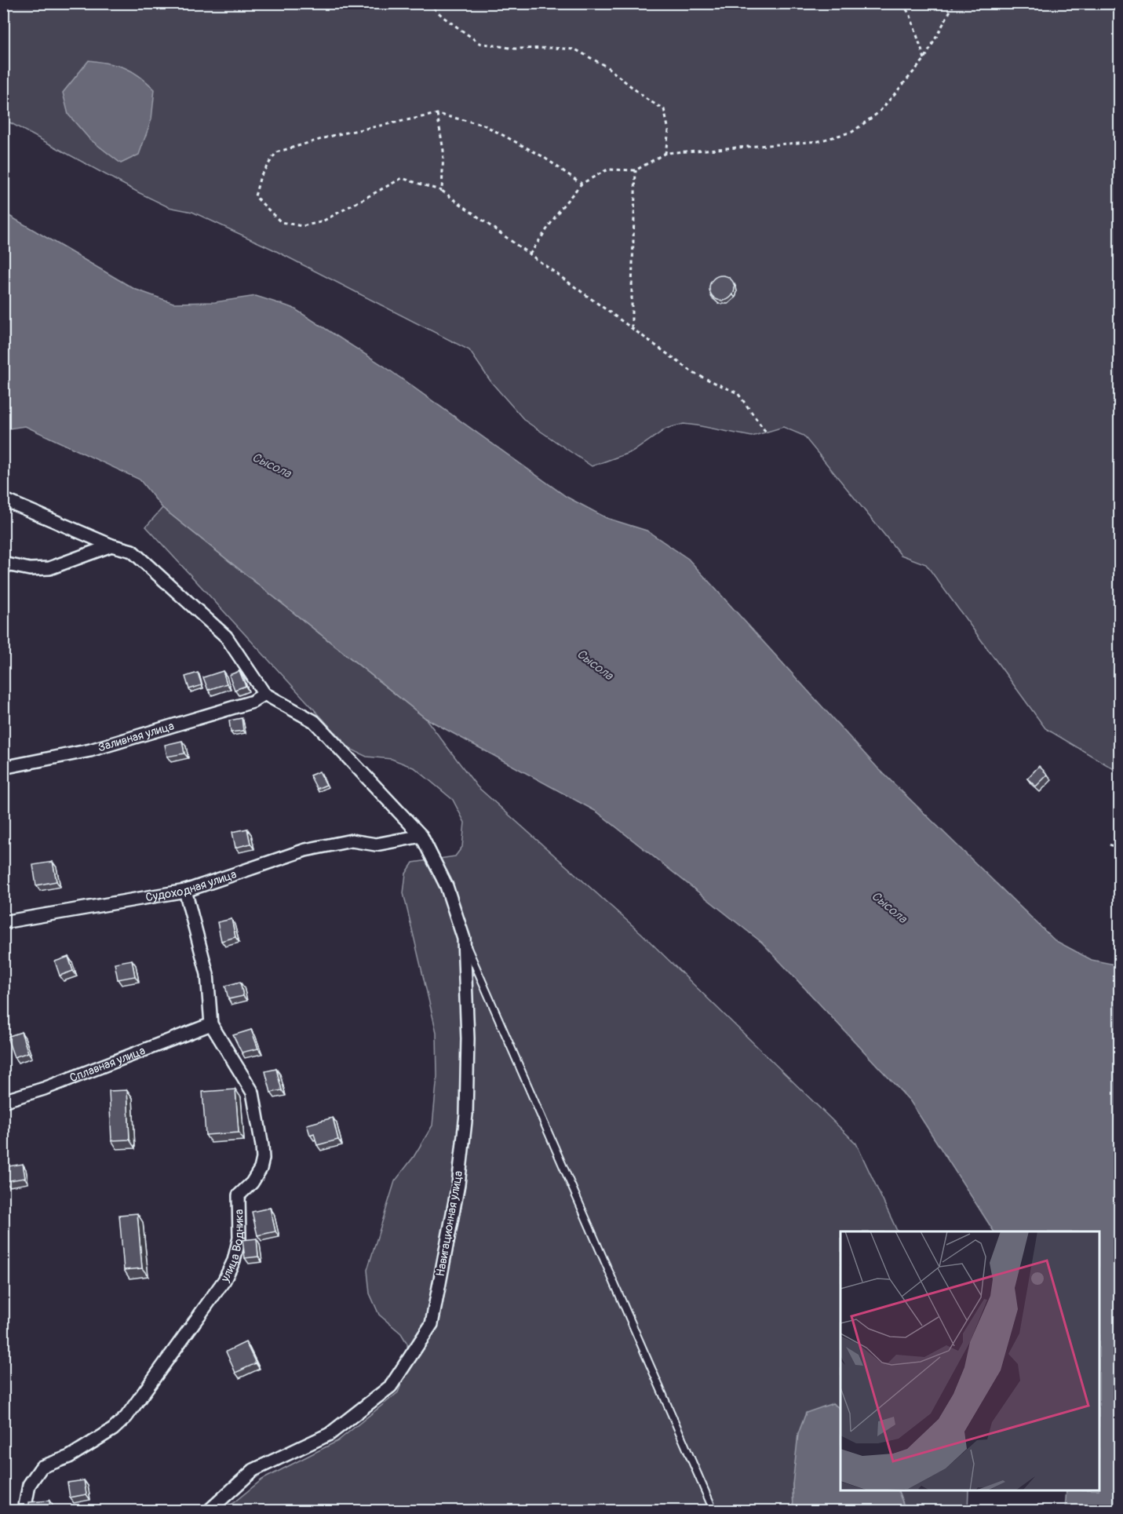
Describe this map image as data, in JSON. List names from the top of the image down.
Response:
{
  "streets": {
    "street": [
      "Заливная улица",
      "Судоходная улица",
      "Сплавная улица",
      "Навигационная улица",
      "улица Водника"
    ]
  },
  "crossings": [
    ["Заливная улица", "Навигационная улица"],
    ["Судоходная улица", "Навигационная улица"],
    ["Судоходная улица", "улица Водника"],
    ["Сплавная улица", "улица Водника"]
  ],
  "water": ["Сысола"]
}
